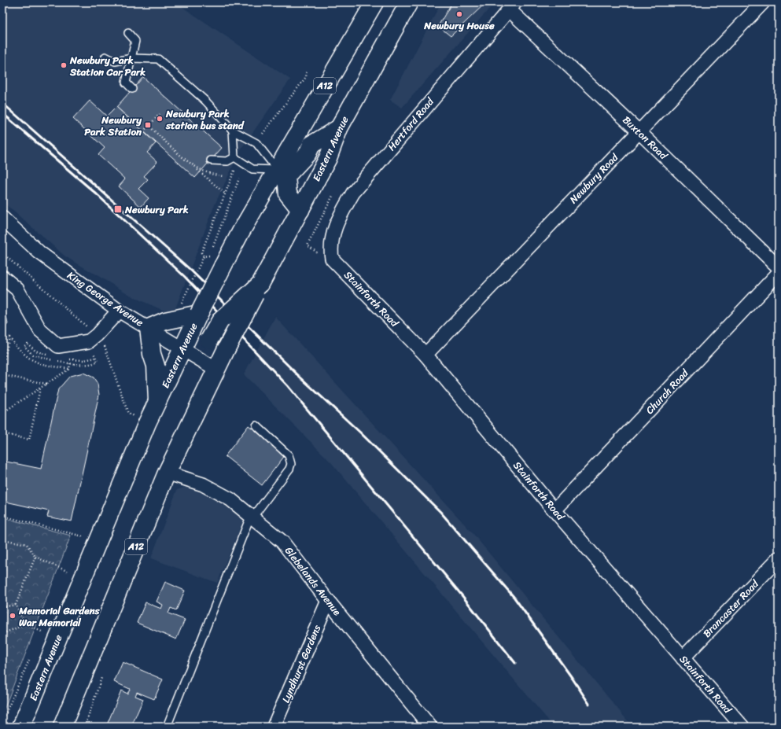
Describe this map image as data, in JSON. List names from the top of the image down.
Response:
{
  "streets": {
    "highway": ["A12", "Eastern Avenue"],
    "street": [
      "Hertford Road",
      "Buxton Road",
      "Newbury Road",
      "King George Avenue",
      "Stainforth Road",
      "Church Road",
      "Glebelands Avenue",
      "Brancaster Road",
      "Lyndhurst Gardens"
    ]
  },
  "crossings": [
    ["Hertford Road", "Buxton Road"],
    ["Hertford Road", "Stainforth Road"],
    ["Buxton Road", "Newbury Road"],
    ["Eastern Avenue", "King George Avenue"],
    ["Eastern Avenue", "Glebelands Avenue"],
    ["Newbury Road", "Stainforth Road"],
    ["Stainforth Road", "Church Road"],
    ["Stainforth Road", "Brancaster Road"],
    ["Glebelands Avenue", "Lyndhurst Gardens"]
  ],
  "places": {
    "other": [
      "Newbury House",
      "Newbury Park Station Car Park",
      "Newbury Park station bus stand",
      "Memorial Gardens War Memorial"
    ],
    "transit": ["Newbury Park Station", "Newbury Park"]
  }
}
